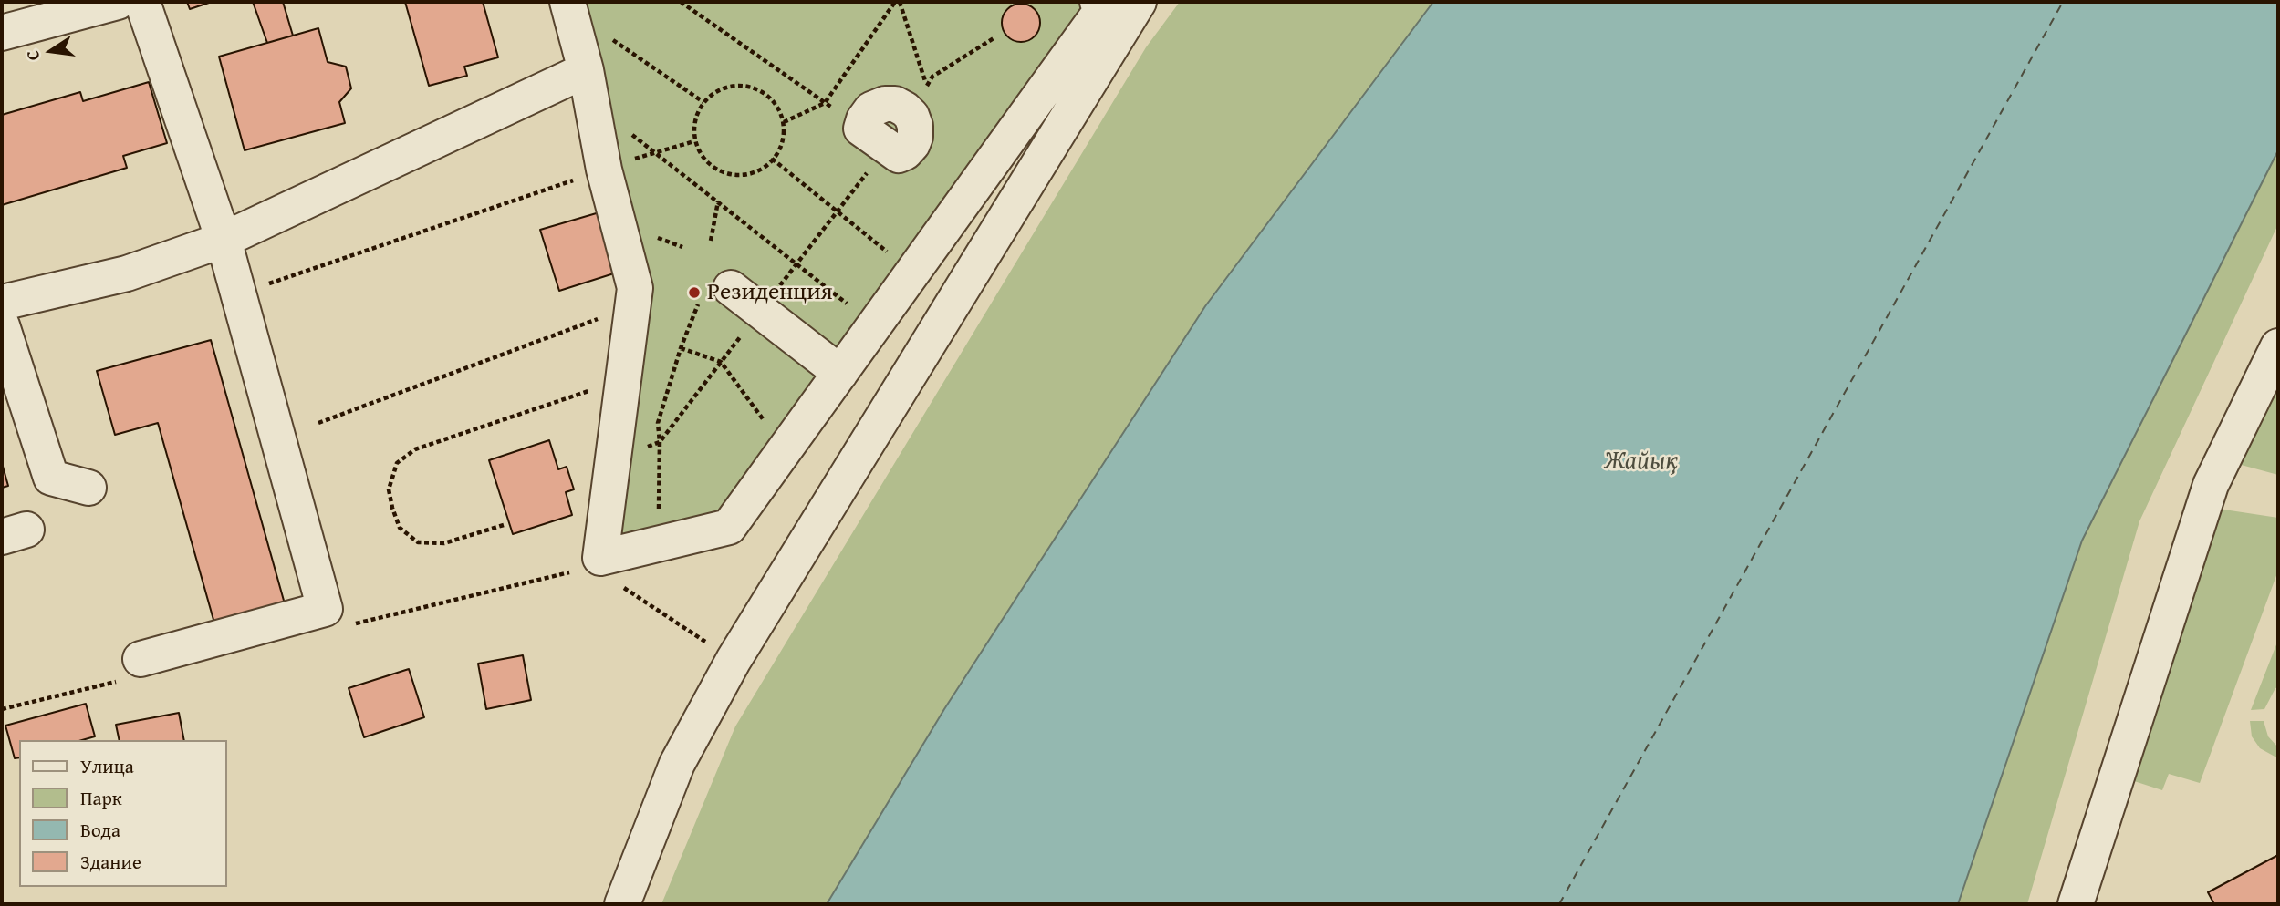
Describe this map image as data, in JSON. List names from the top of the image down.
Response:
{
  "water": ["Жайық"],
  "places": ["Резиденция"],
  "legend": [
    "Улица",
    "Парк",
    "Вода",
    "Здание"
  ],
  "north": "left"
}
